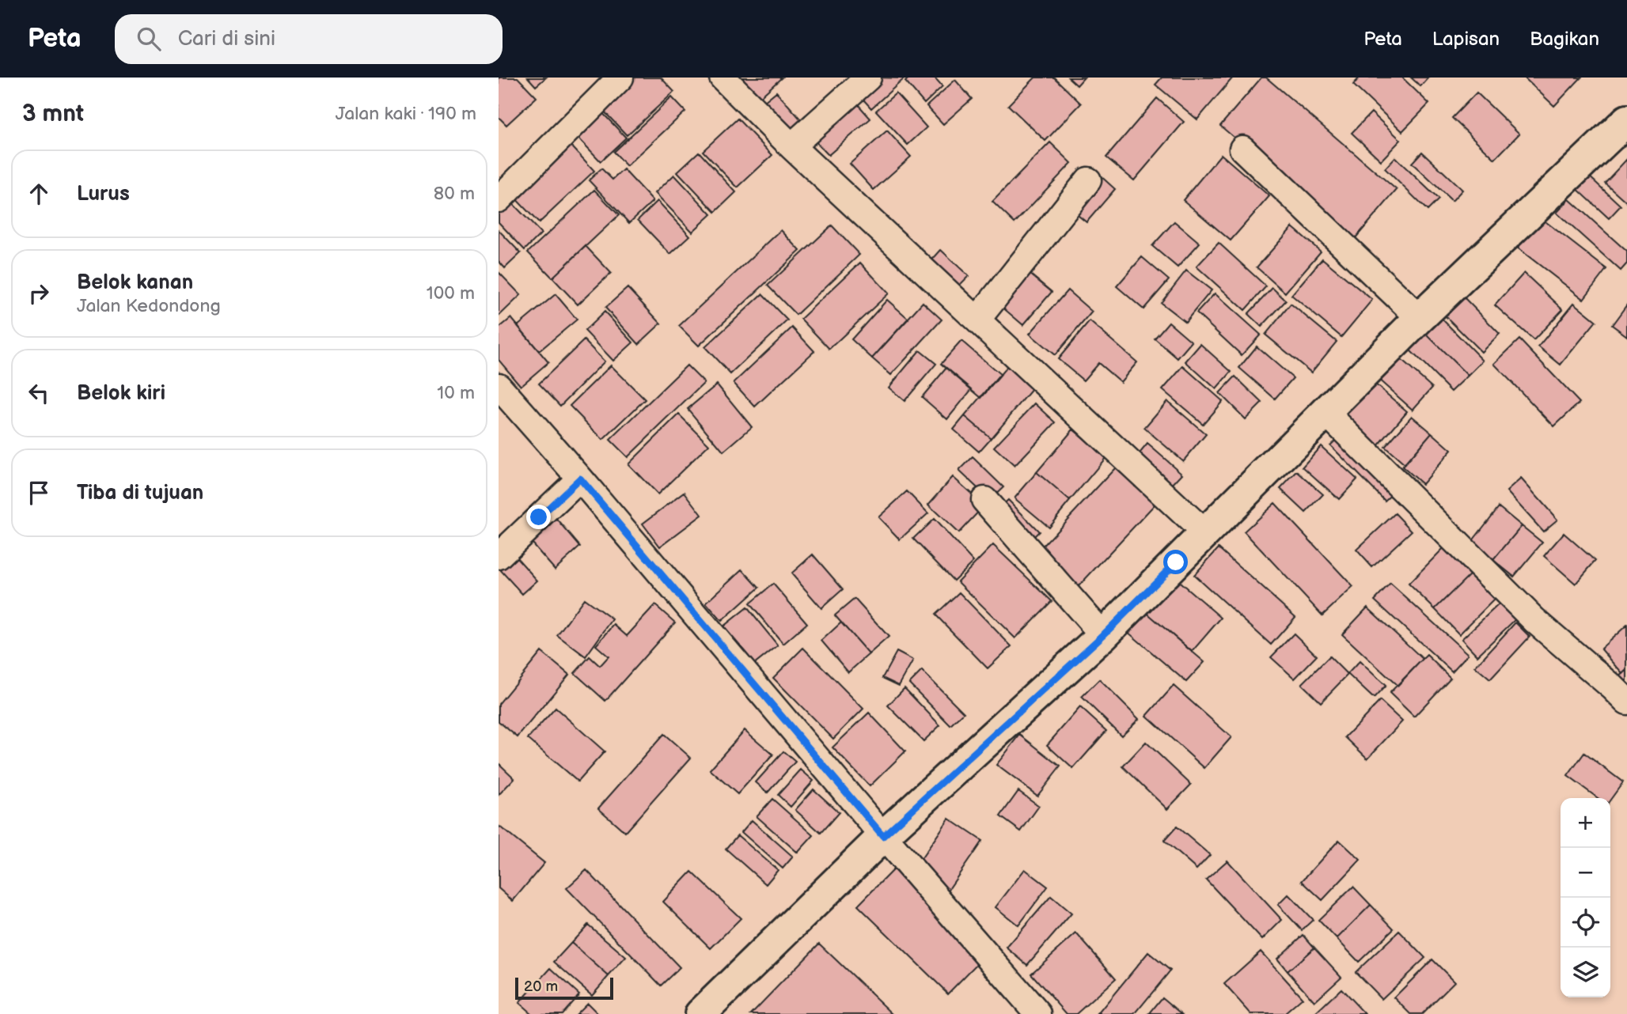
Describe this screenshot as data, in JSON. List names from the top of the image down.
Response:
{
  "scale_bar": "20 m",
  "page": {
    "header": "Peta",
    "search": "Cari di sini",
    "nav": ["Peta", "Lapisan", "Bagikan"],
    "heading": ["3 mnt", "Jalan kaki · 190 m"],
    "list": [
      ["Lurus", "80 m"],
      ["Belok kanan", "Jalan Kedondong", "100 m"],
      ["Belok kiri", "10 m"],
      "Tiba di tujuan"
    ],
    "map_buttons": ["+", "−"],
    "scale": "20 m"
  }
}
